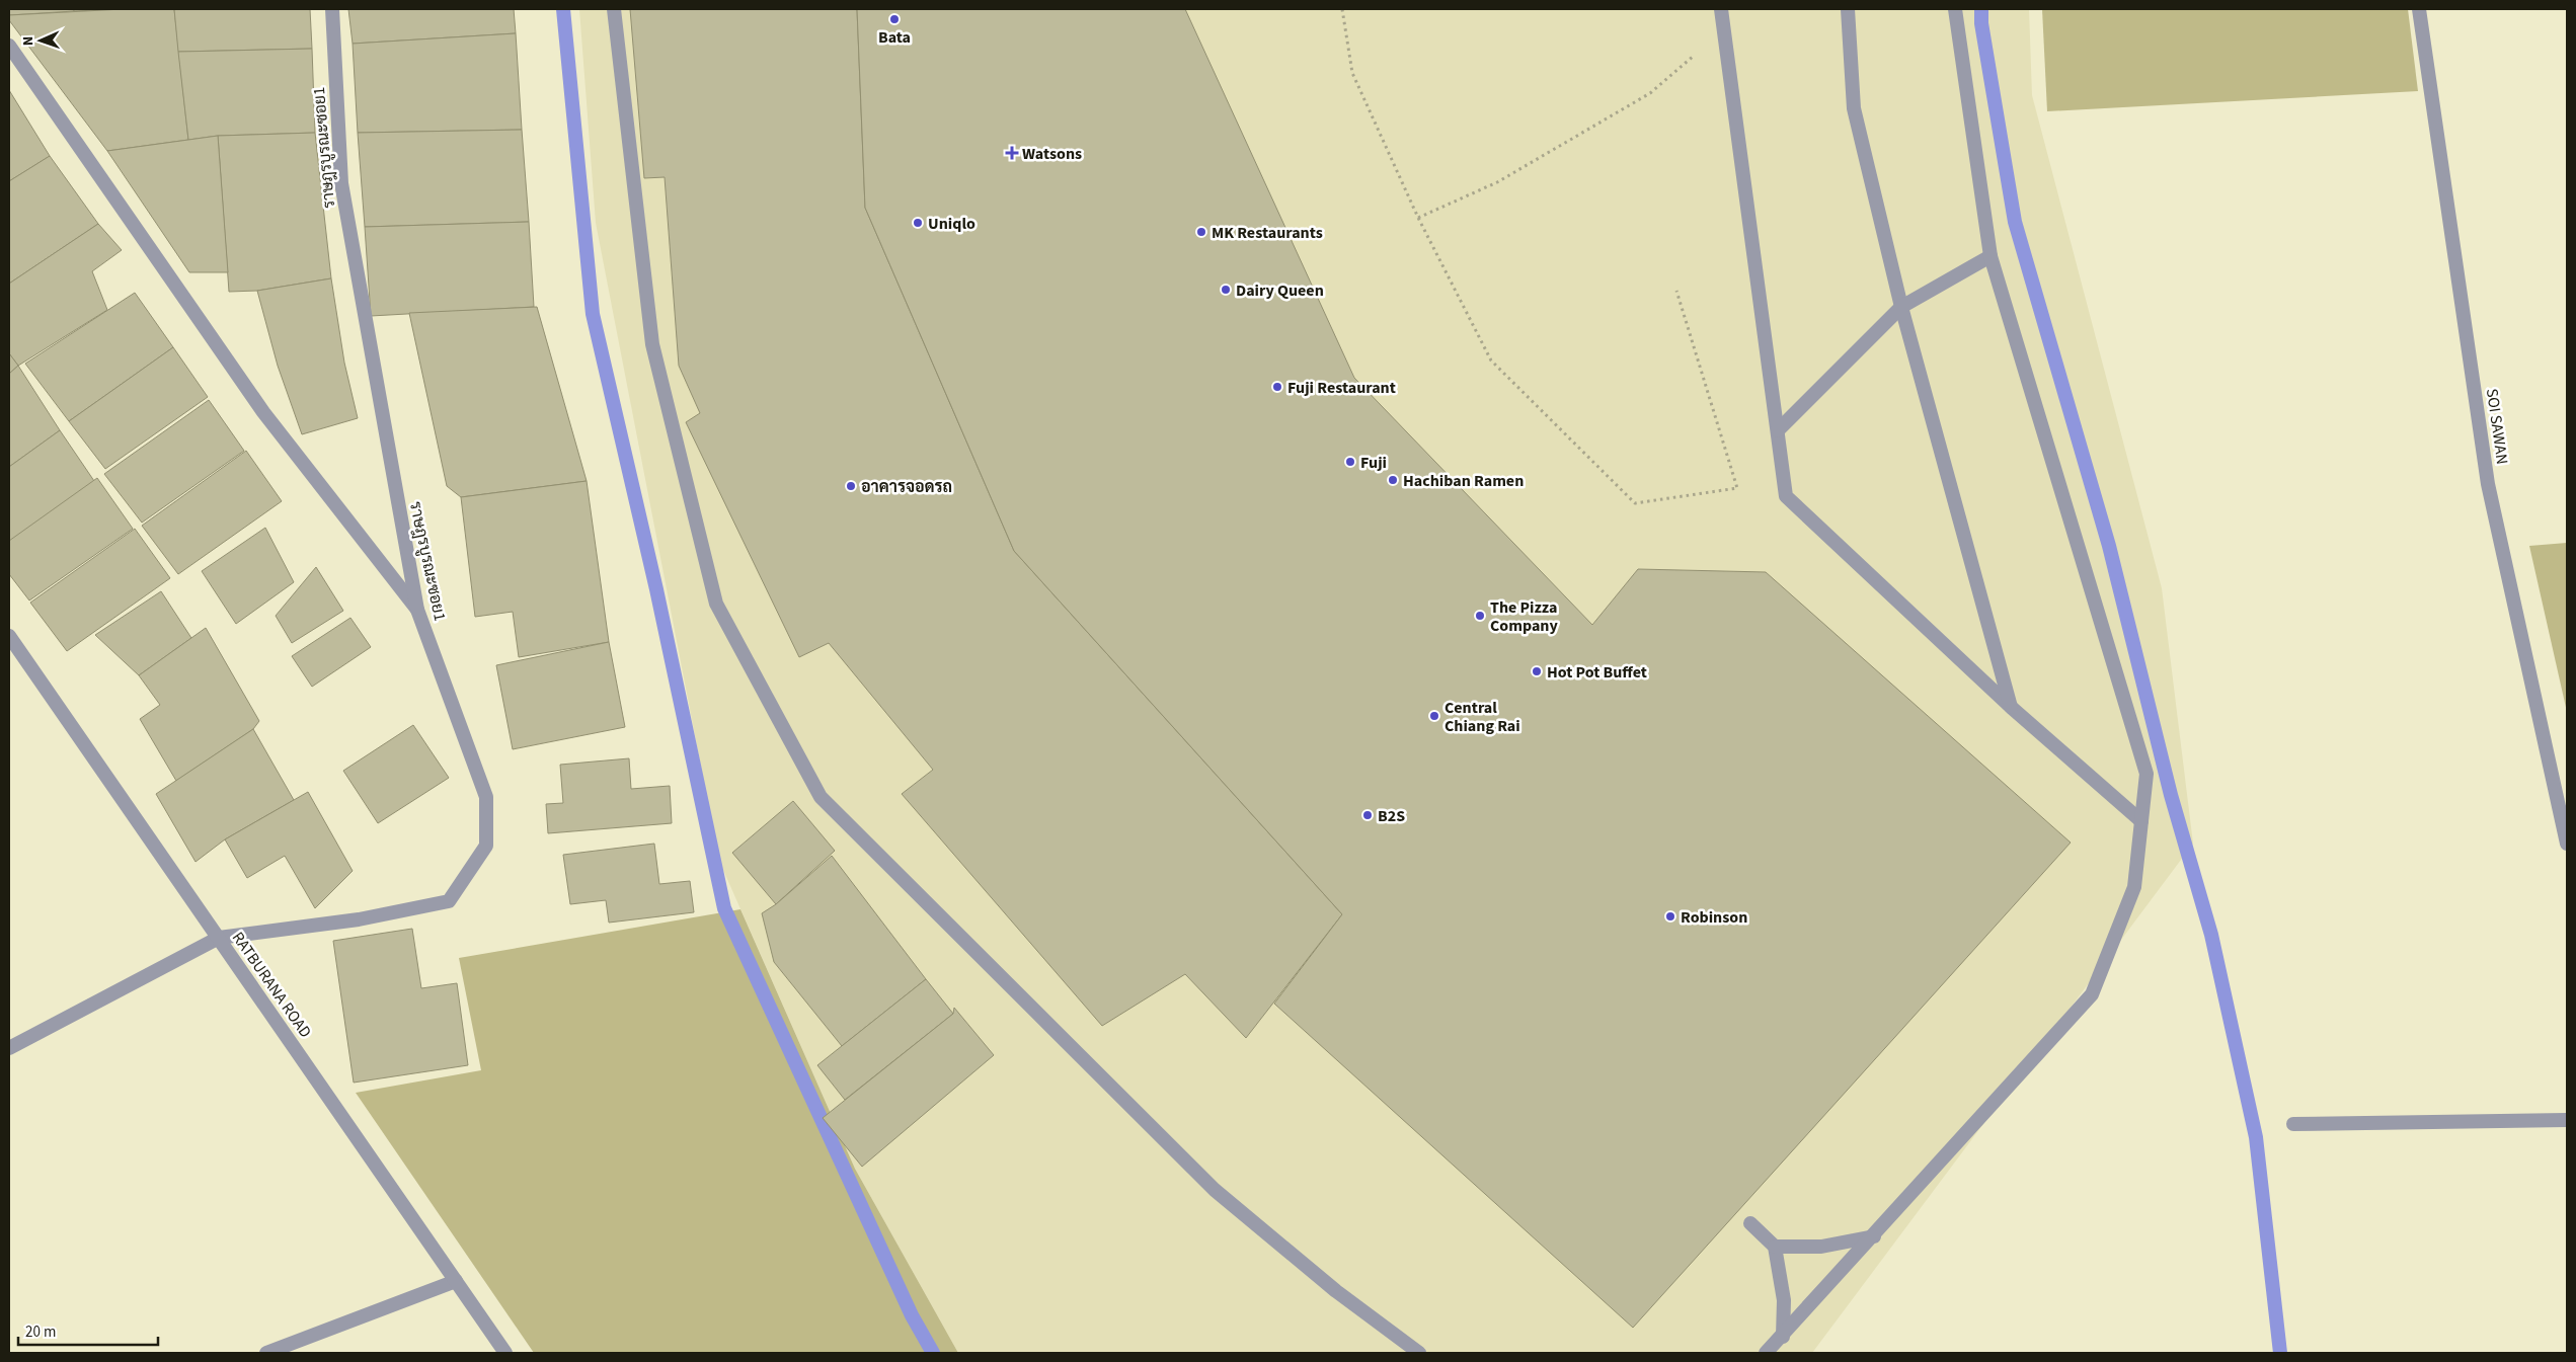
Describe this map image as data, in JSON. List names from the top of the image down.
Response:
{
  "streets": {
    "street": ["ราษฎรบูรณะซอย1", "SOI SAWAN", "RATBURANA ROAD"]
  },
  "crossings": [
    ["ราษฎรบูรณะซอย1", "RATBURANA ROAD"]
  ],
  "places": {
    "other": [
      "Bata",
      "Uniqlo",
      "MK Restaurants",
      "Dairy Queen",
      "Fuji Restaurant",
      "Fuji",
      "Hachiban Ramen",
      "อาคารจอดรถ",
      "The Pizza Company",
      "Hot Pot Buffet",
      "Central Chiang Rai",
      "B2S",
      "Robinson"
    ],
    "health": ["Watsons"]
  },
  "scale_bar": "20 m",
  "north": "left"
}
